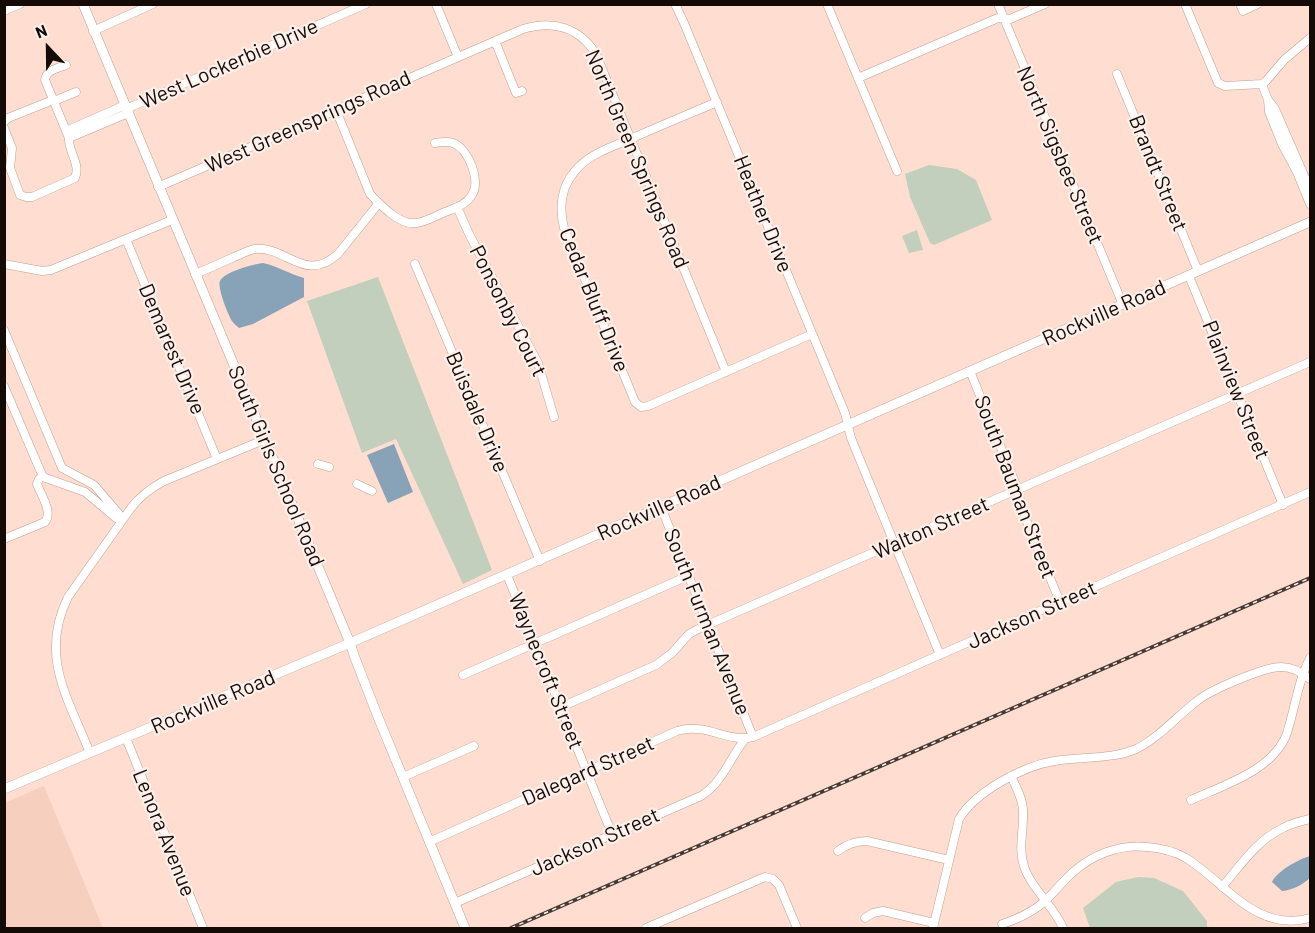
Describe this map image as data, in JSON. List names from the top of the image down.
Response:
{
  "streets": {
    "main road": ["Rockville Road", "South Girls School Road"],
    "street": [
      "West Lockerbie Drive",
      "West Greensprings Road",
      "North Sigsbee Street",
      "North Green Springs Road",
      "Brandt Street",
      "Heather Drive",
      "Cedar Bluff Drive",
      "Ponsonby Court",
      "Demarest Drive",
      "Plainview Street",
      "Buisdale Drive",
      "South Bauman Street",
      "Walton Street",
      "Jackson Street",
      "South Furman Avenue",
      "Waynecroft Street",
      "Dalegard Street",
      "Lenora Avenue"
    ]
  },
  "crossings": [
    ["West Lockerbie Drive", "South Girls School Road"],
    ["West Greensprings Road", "North Green Springs Road"],
    ["West Greensprings Road", "South Girls School Road"],
    ["North Sigsbee Street", "Rockville Road"],
    ["North Green Springs Road", "Cedar Bluff Drive"],
    ["Brandt Street", "Rockville Road"],
    ["Heather Drive", "Cedar Bluff Drive"],
    ["Heather Drive", "Rockville Road"],
    ["Heather Drive", "Walton Street"],
    ["Heather Drive", "Jackson Street"],
    ["Rockville Road", "Plainview Street"],
    ["Rockville Road", "Buisdale Drive"],
    ["Rockville Road", "South Girls School Road"],
    ["Rockville Road", "South Bauman Street"],
    ["Rockville Road", "South Furman Avenue"],
    ["Rockville Road", "Waynecroft Street"],
    ["Rockville Road", "Lenora Avenue"],
    ["Plainview Street", "Walton Street"],
    ["Plainview Street", "Jackson Street"],
    ["South Girls School Road", "Jackson Street"],
    ["South Girls School Road", "Dalegard Street"],
    ["South Bauman Street", "Walton Street"],
    ["South Bauman Street", "Jackson Street"],
    ["Walton Street", "South Furman Avenue"],
    ["Walton Street", "Waynecroft Street"],
    ["Jackson Street", "South Furman Avenue"],
    ["Jackson Street", "Waynecroft Street"],
    ["Jackson Street", "Dalegard Street"],
    ["South Furman Avenue", "Dalegard Street"],
    ["Waynecroft Street", "Dalegard Street"]
  ],
  "north": "top"
}
